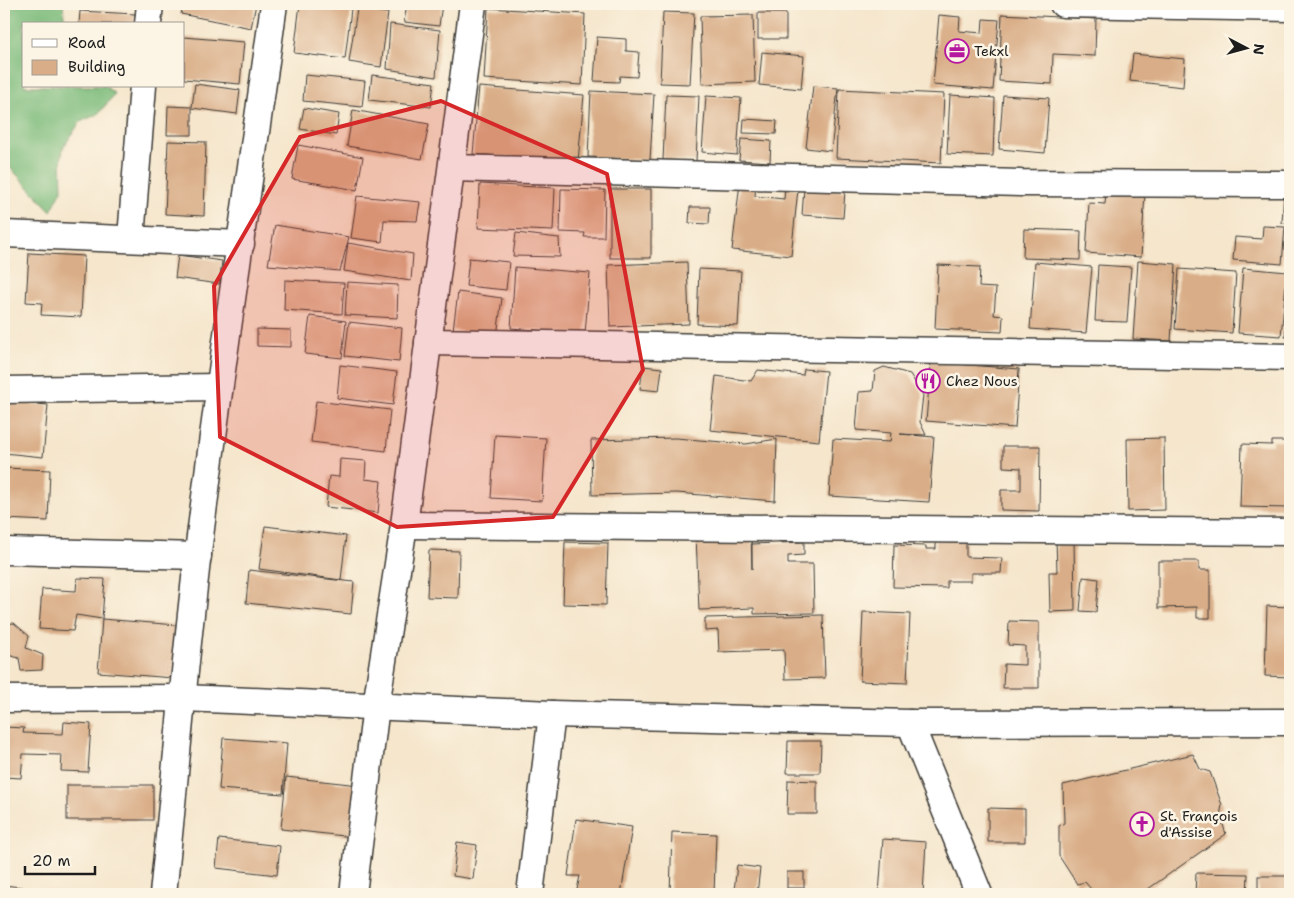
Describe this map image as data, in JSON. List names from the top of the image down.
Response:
{
  "places": {
    "office": ["Tekxl"],
    "restaurant": ["Chez Nous"],
    "church": ["St. François d'Assise"]
  },
  "legend": ["Road", "Building"],
  "scale_bar": "20 m",
  "north": "right"
}
